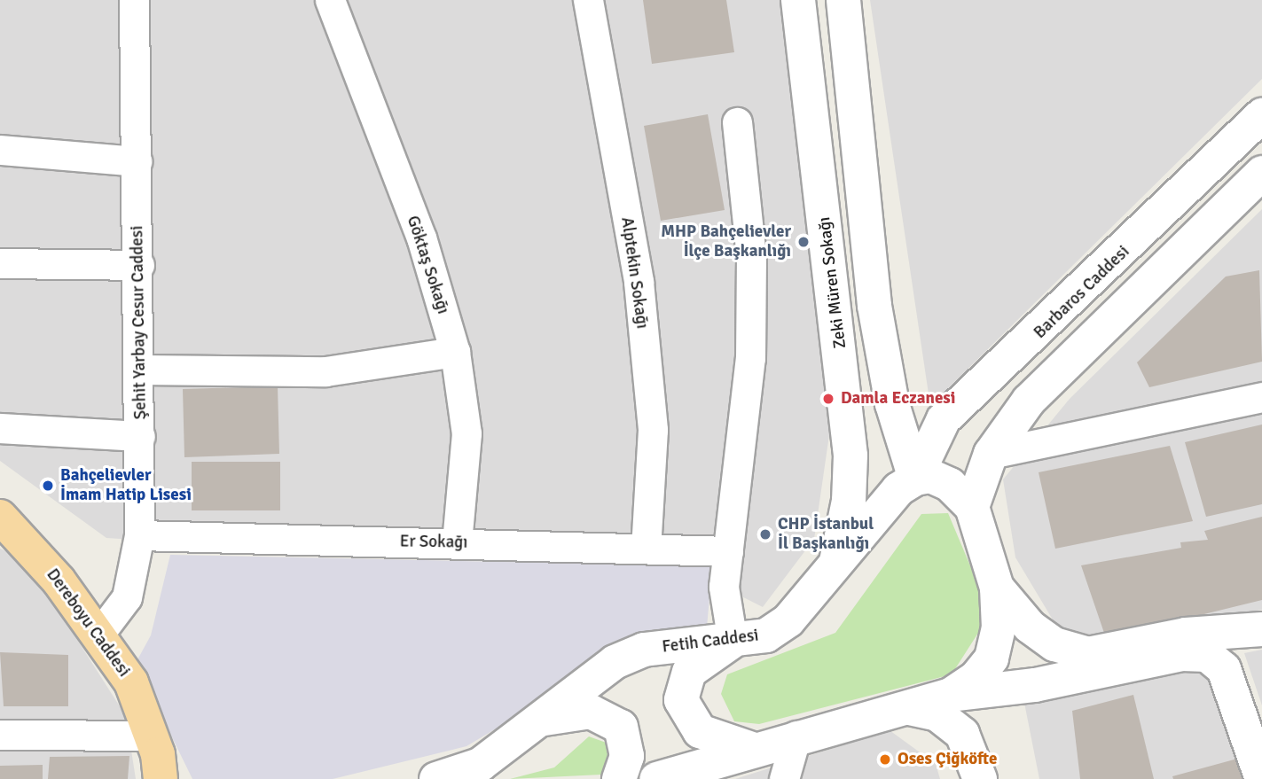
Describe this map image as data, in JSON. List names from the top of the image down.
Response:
{
  "streets": {
    "main road": ["Dereboyu Caddesi"],
    "street": [
      "Göktaş Sokağı",
      "Alptekin Sokağı",
      "Zeki Müren Sokağı",
      "Barbaros Caddesi",
      "Şehit Yarbay Cesur Caddesi",
      "Er Sokağı",
      "Fetih Caddesi"
    ]
  },
  "crossings": [
    ["Göktaş Sokağı", "Er Sokağı"],
    ["Alptekin Sokağı", "Er Sokağı"],
    ["Zeki Müren Sokağı", "Fetih Caddesi"],
    ["Barbaros Caddesi", "Fetih Caddesi"],
    ["Şehit Yarbay Cesur Caddesi", "Er Sokağı"],
    ["Şehit Yarbay Cesur Caddesi", "Dereboyu Caddesi"]
  ],
  "places": [
    "MHP Bahçelievler İlçe Başkanlığı",
    "Damla Eczanesi",
    "Bahçelievler İmam Hatip Lisesi",
    "CHP İstanbul İl Başkanlığı",
    "Oses Çiğköfte"
  ]
}
